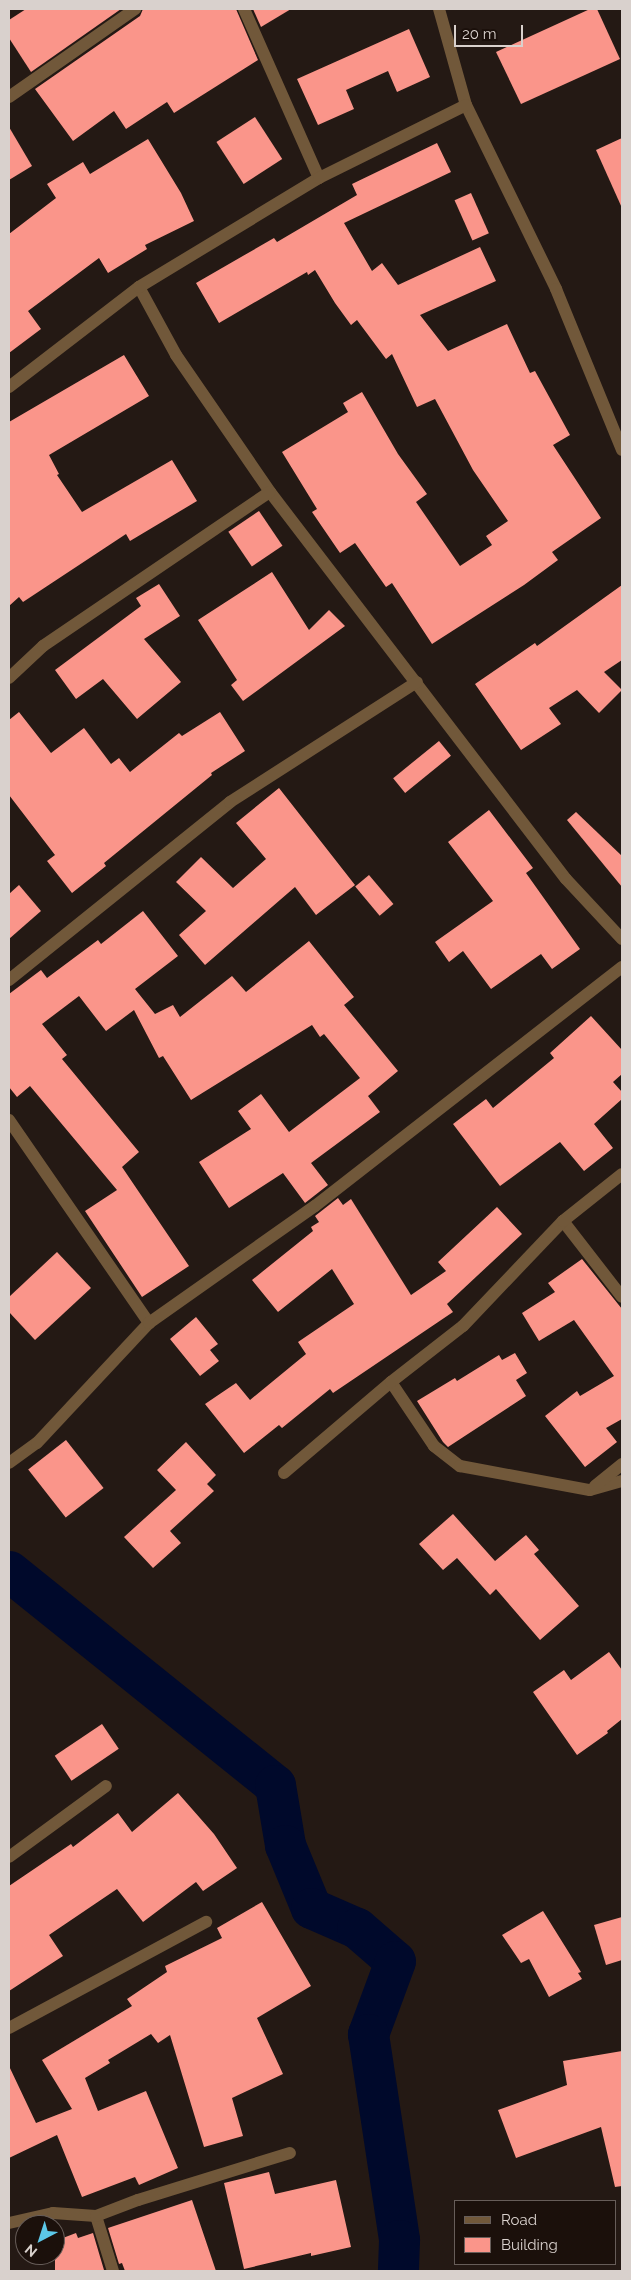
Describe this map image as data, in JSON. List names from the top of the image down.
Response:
{
  "legend": ["Road", "Building"],
  "scale_bar": "20 m",
  "north": "bottom left"
}
